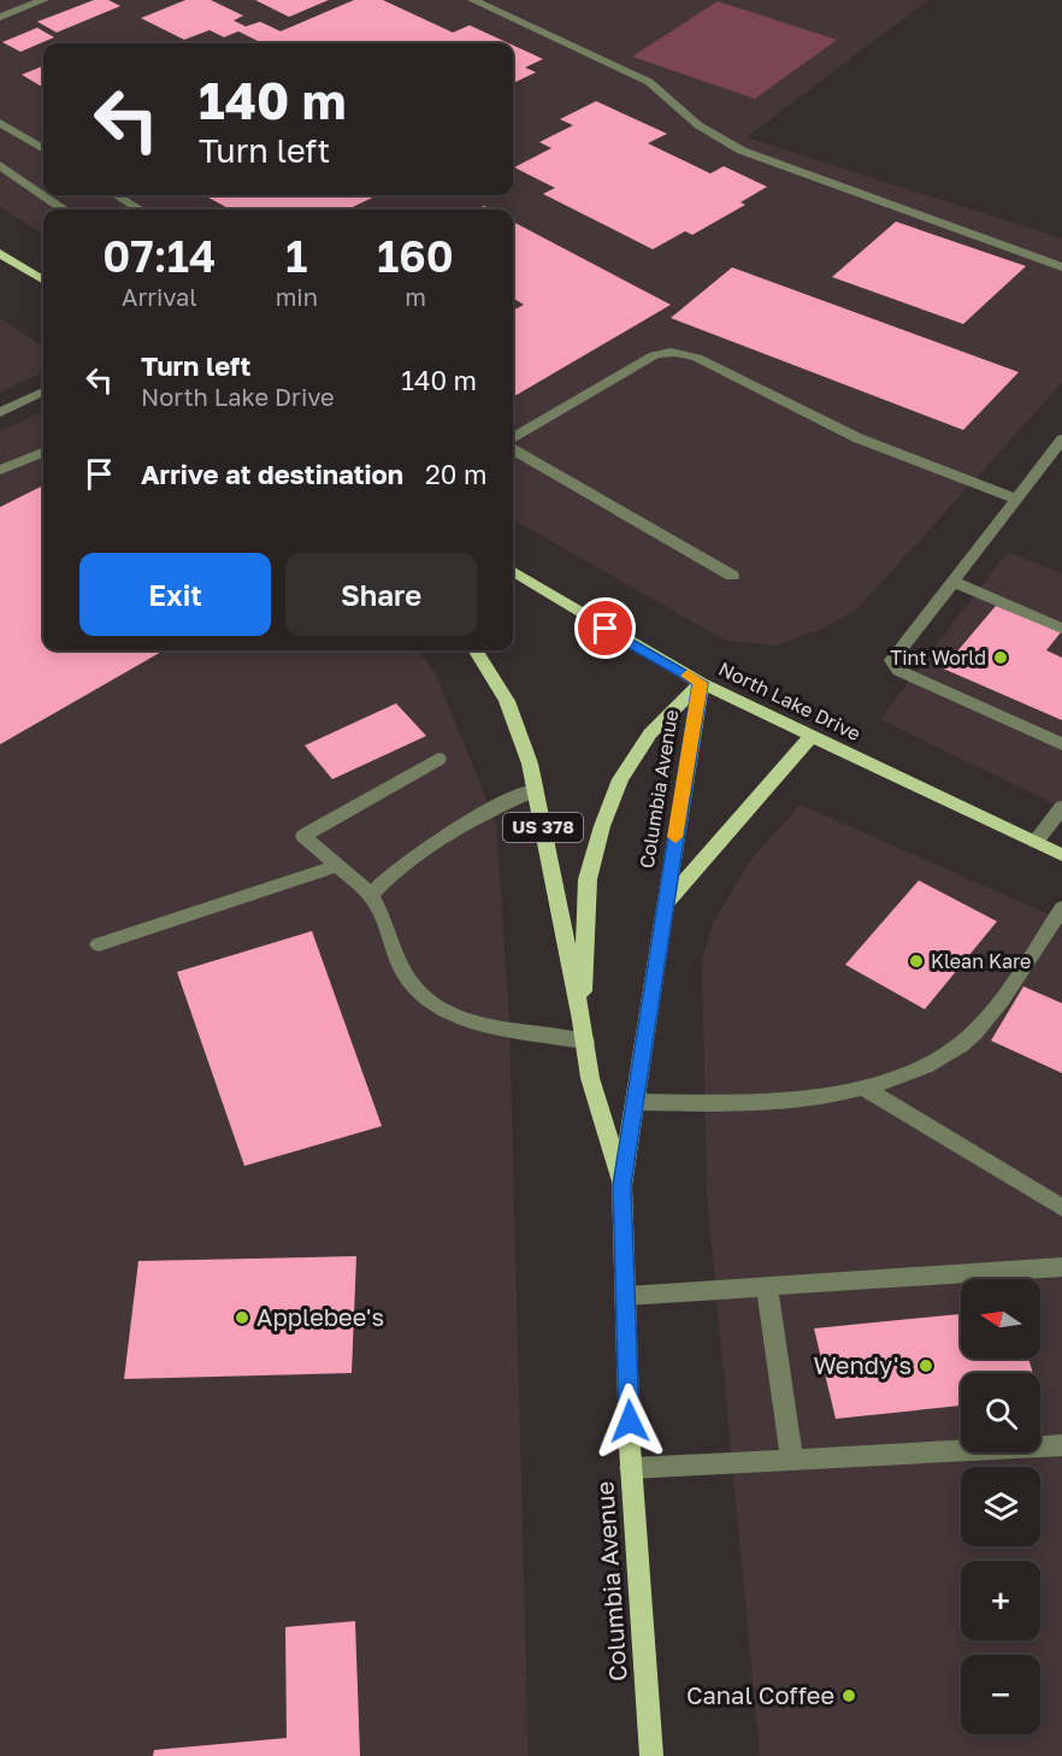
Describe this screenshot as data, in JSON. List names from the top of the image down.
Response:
{
  "streets": {
    "main road": ["North Lake Drive", "Columbia Avenue", "US 378"]
  },
  "crossings": [
    ["North Lake Drive", "Columbia Avenue"]
  ],
  "places": [
    "Tint World",
    "Klean Kare",
    "Applebee's",
    "Wendy's",
    "Canal Coffee"
  ],
  "north": "left",
  "page": {
    "turn": ["140 m", "Turn left"],
    "eta": [
      "07:14",
      "Arrival",
      "1",
      "min",
      "160",
      "m"
    ],
    "list": [
      {
        "name": "Turn left",
        "note": "North Lake Drive",
        "value": "140 m"
      },
      {
        "name": "Arrive at destination",
        "value": "20 m"
      }
    ],
    "buttons": ["Exit", "Share"],
    "map_buttons": ["+", "−"]
  }
}
